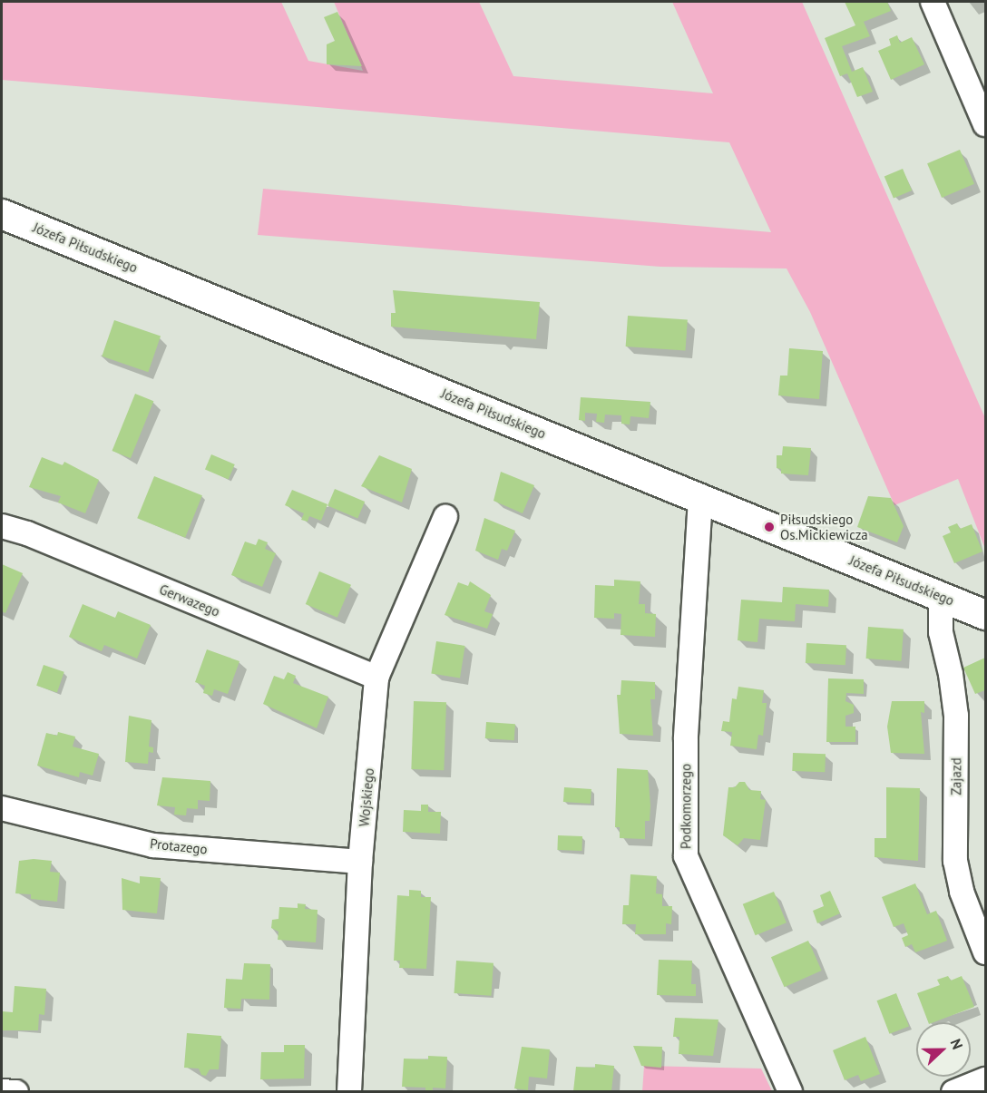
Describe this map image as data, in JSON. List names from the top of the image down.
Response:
{
  "streets": {
    "street": [
      "Józefa Piłsudskiego",
      "Gerwazego",
      "Zajazd",
      "Wojskiego",
      "Podkomorzego",
      "Protazego"
    ]
  },
  "crossings": [
    ["Józefa Piłsudskiego", "Zajazd"],
    ["Józefa Piłsudskiego", "Podkomorzego"],
    ["Gerwazego", "Wojskiego"],
    ["Wojskiego", "Protazego"]
  ],
  "places": ["Piłsudskiego Os.Mickiewicza"],
  "north": "right"
}
